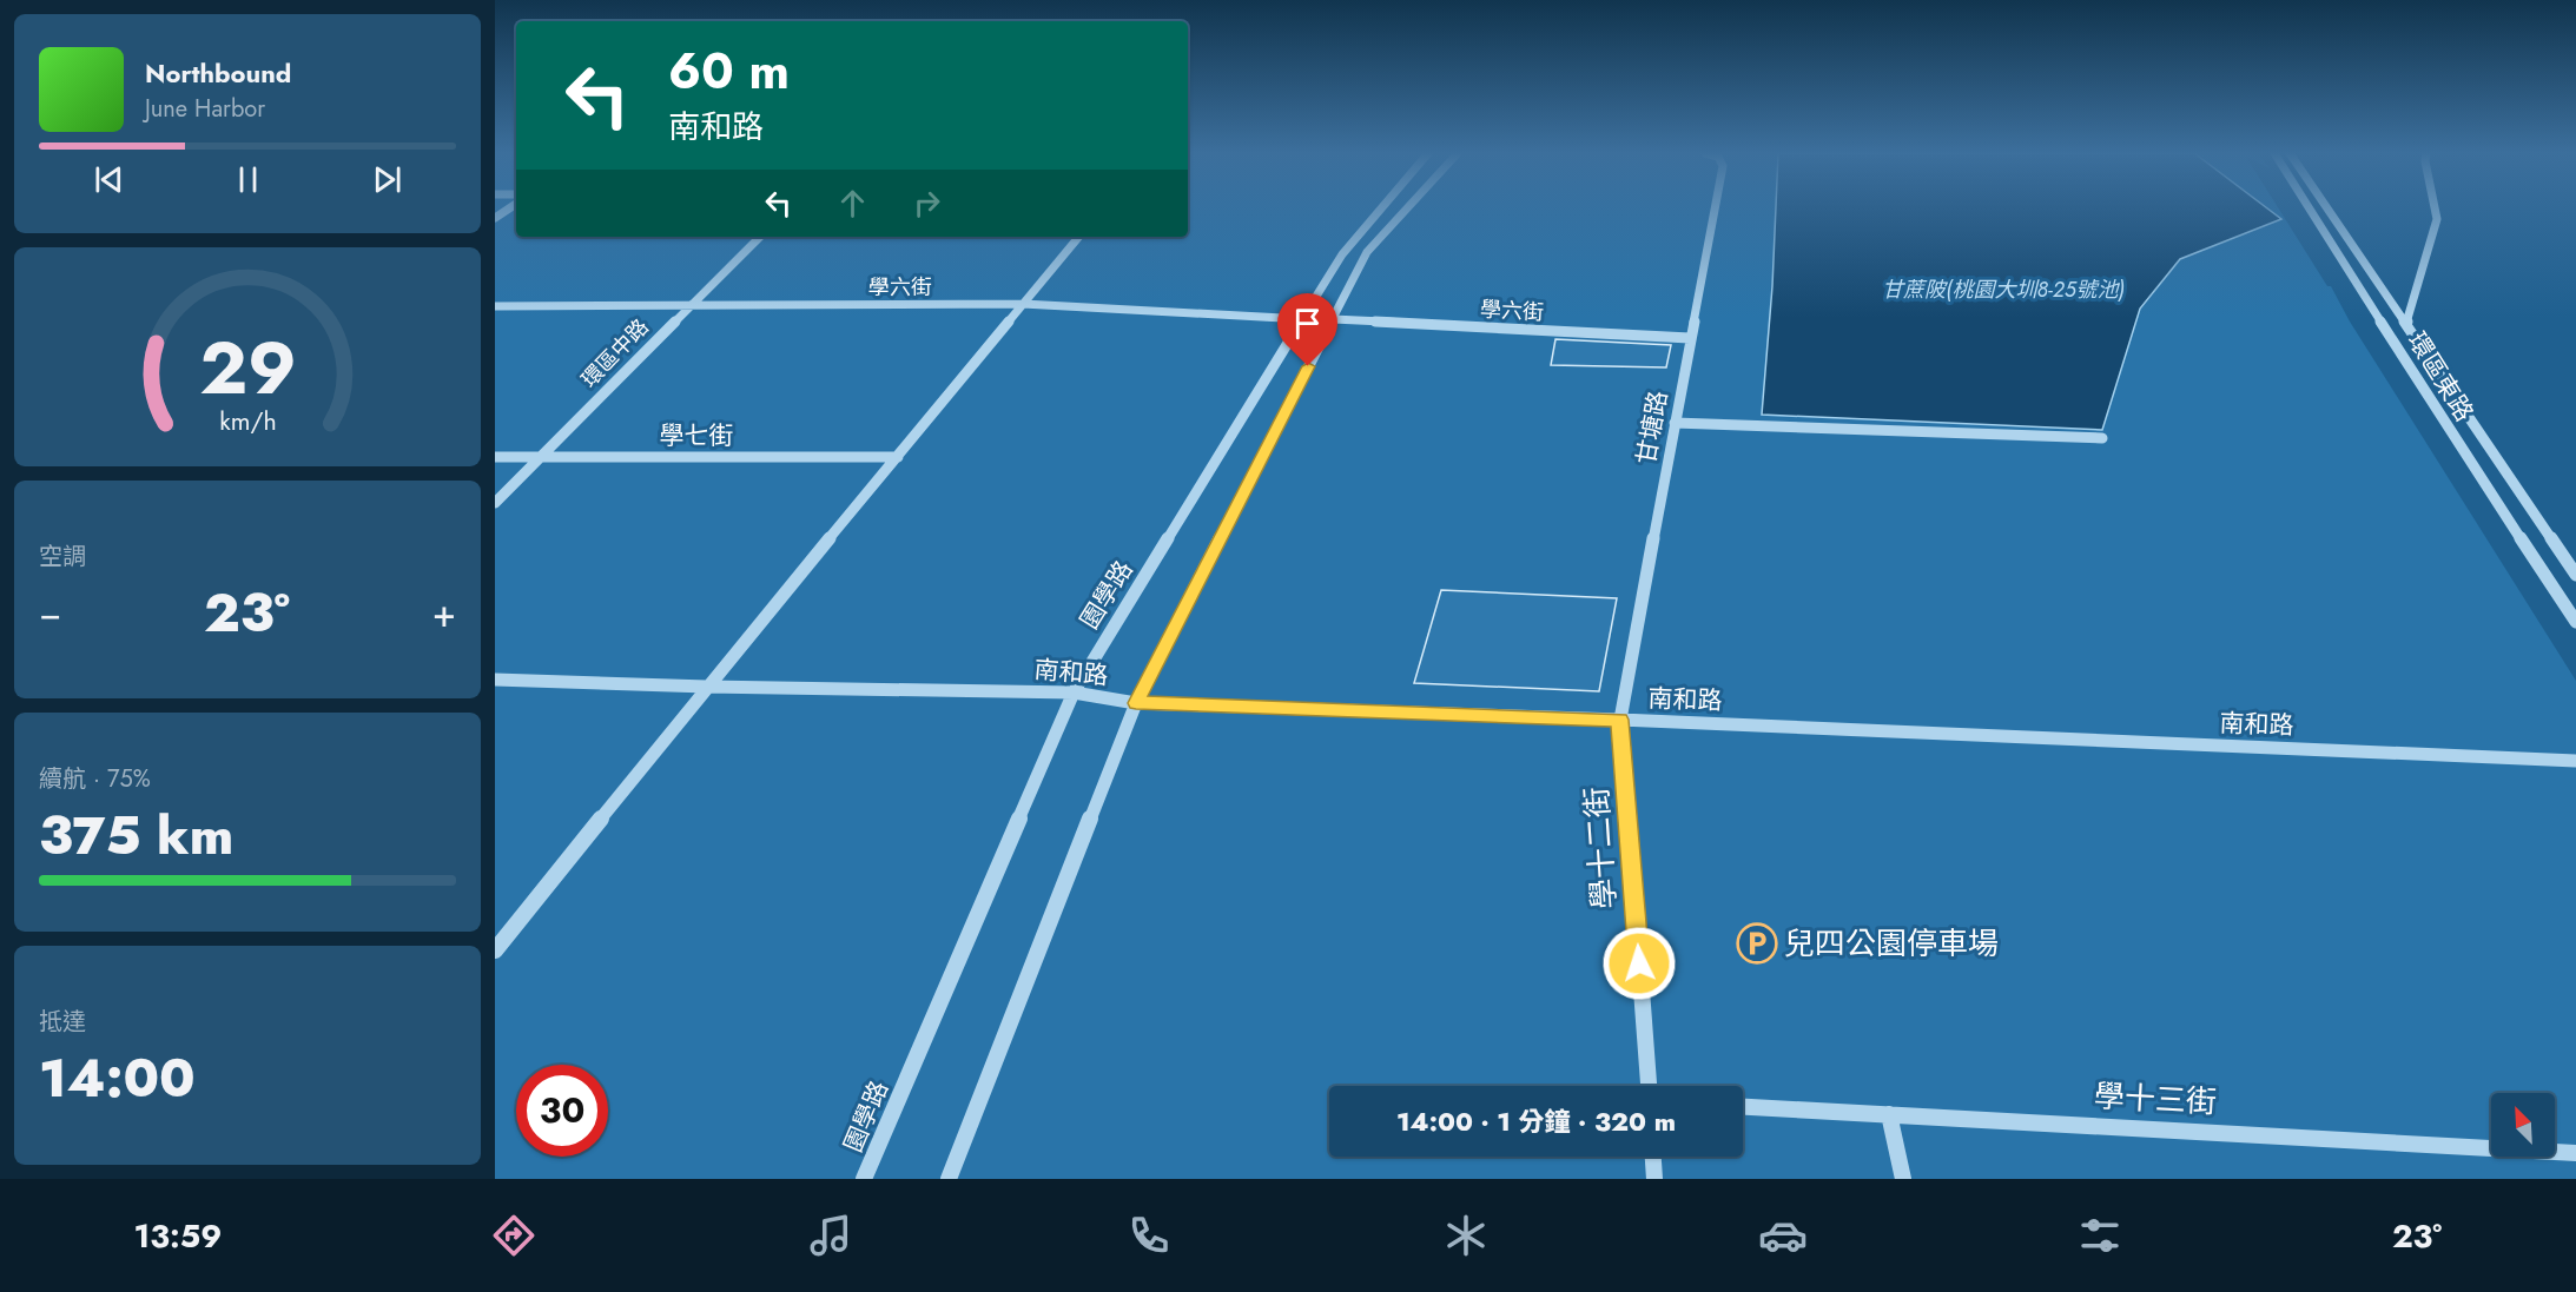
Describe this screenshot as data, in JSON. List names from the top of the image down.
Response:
{
  "streets": {
    "street": [
      "學六街",
      "環區中路",
      "環區東路",
      "甘塘路",
      "學七街",
      "園學路",
      "南和路",
      "學十二街",
      "學十三街"
    ]
  },
  "crossings": [
    ["學六街", "環區中路"],
    ["學六街", "甘塘路"],
    ["學六街", "園學路"],
    ["環區中路", "學七街"],
    ["甘塘路", "南和路"],
    ["甘塘路", "學十二街"],
    ["園學路", "南和路"],
    ["南和路", "學十二街"]
  ],
  "water": ["甘蔗陂(桃園大圳8-25號池)"],
  "places": {
    "parking": ["兒四公園停車場"]
  },
  "north": "top left",
  "page": {
    "turn": ["60 m", "南和路"],
    "song": ["Northbound", "June Harbor"],
    "tile": [
      "空調",
      ["續航 · 75%", "375 km"],
      ["抵達", "14:00"]
    ],
    "heat": ["−", "23°", "+"],
    "limit": "30",
    "trip": "14:00 · 1 分鐘 · 320 m",
    "tabs": ["13:59", "23°"],
    "gauge": ["29", "km/h"]
  }
}
